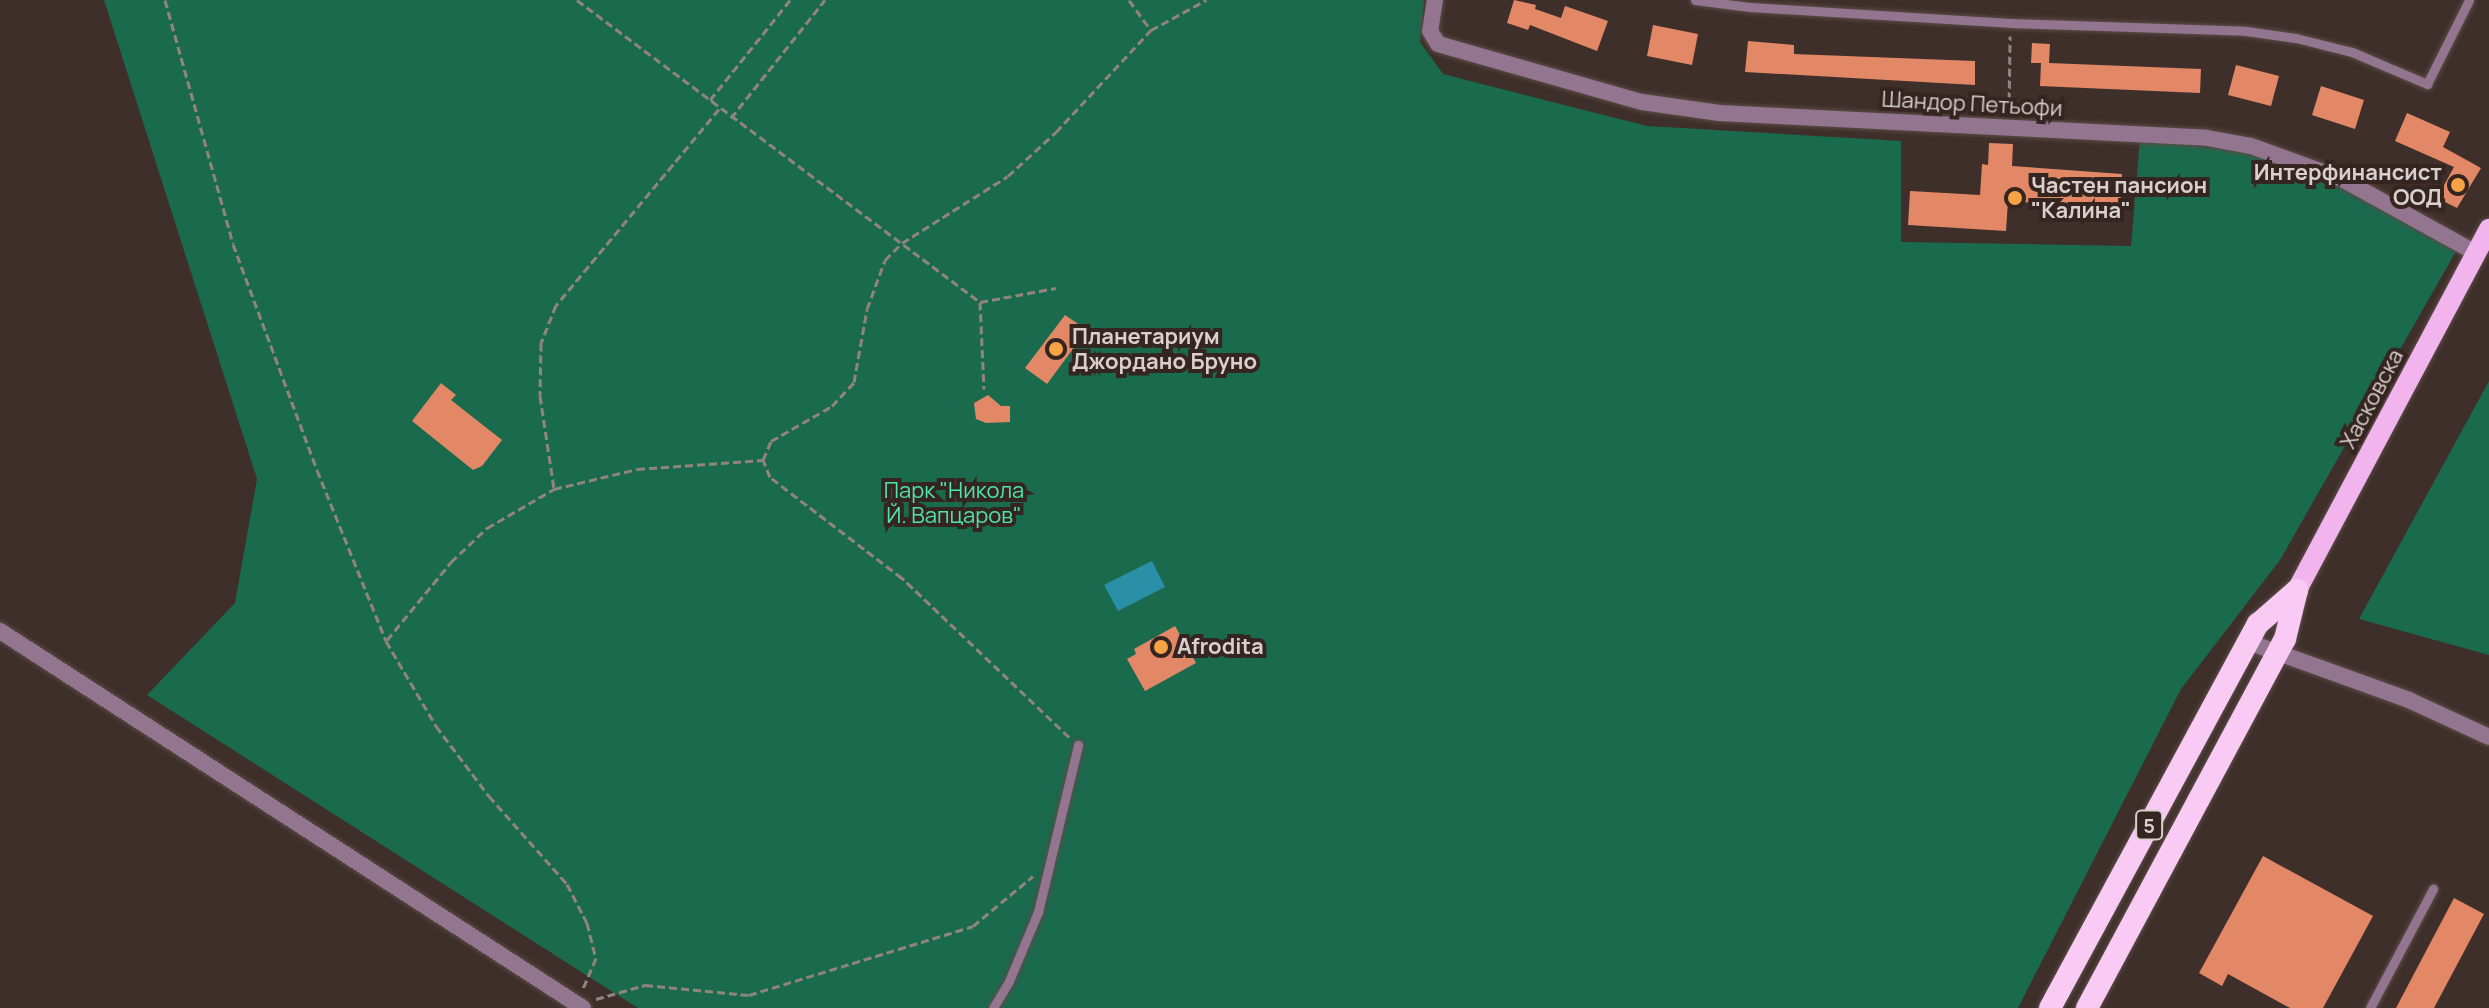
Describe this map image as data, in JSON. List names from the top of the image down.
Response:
{
  "streets": {
    "highway": ["5"],
    "main road": ["Хасковска"],
    "street": ["Шандор Петьофи"]
  },
  "crossings": [
    ["Шандор Петьофи", "Хасковска"],
    ["Хасковска", "5"]
  ],
  "parks": ["Парк \"Никола Й. Вапцаров\""],
  "places": [
    "Интерфинансист ООД",
    "Частен пансион \"Калина\"",
    "Планетариум Джордано Бруно",
    "Afrodita"
  ]
}
